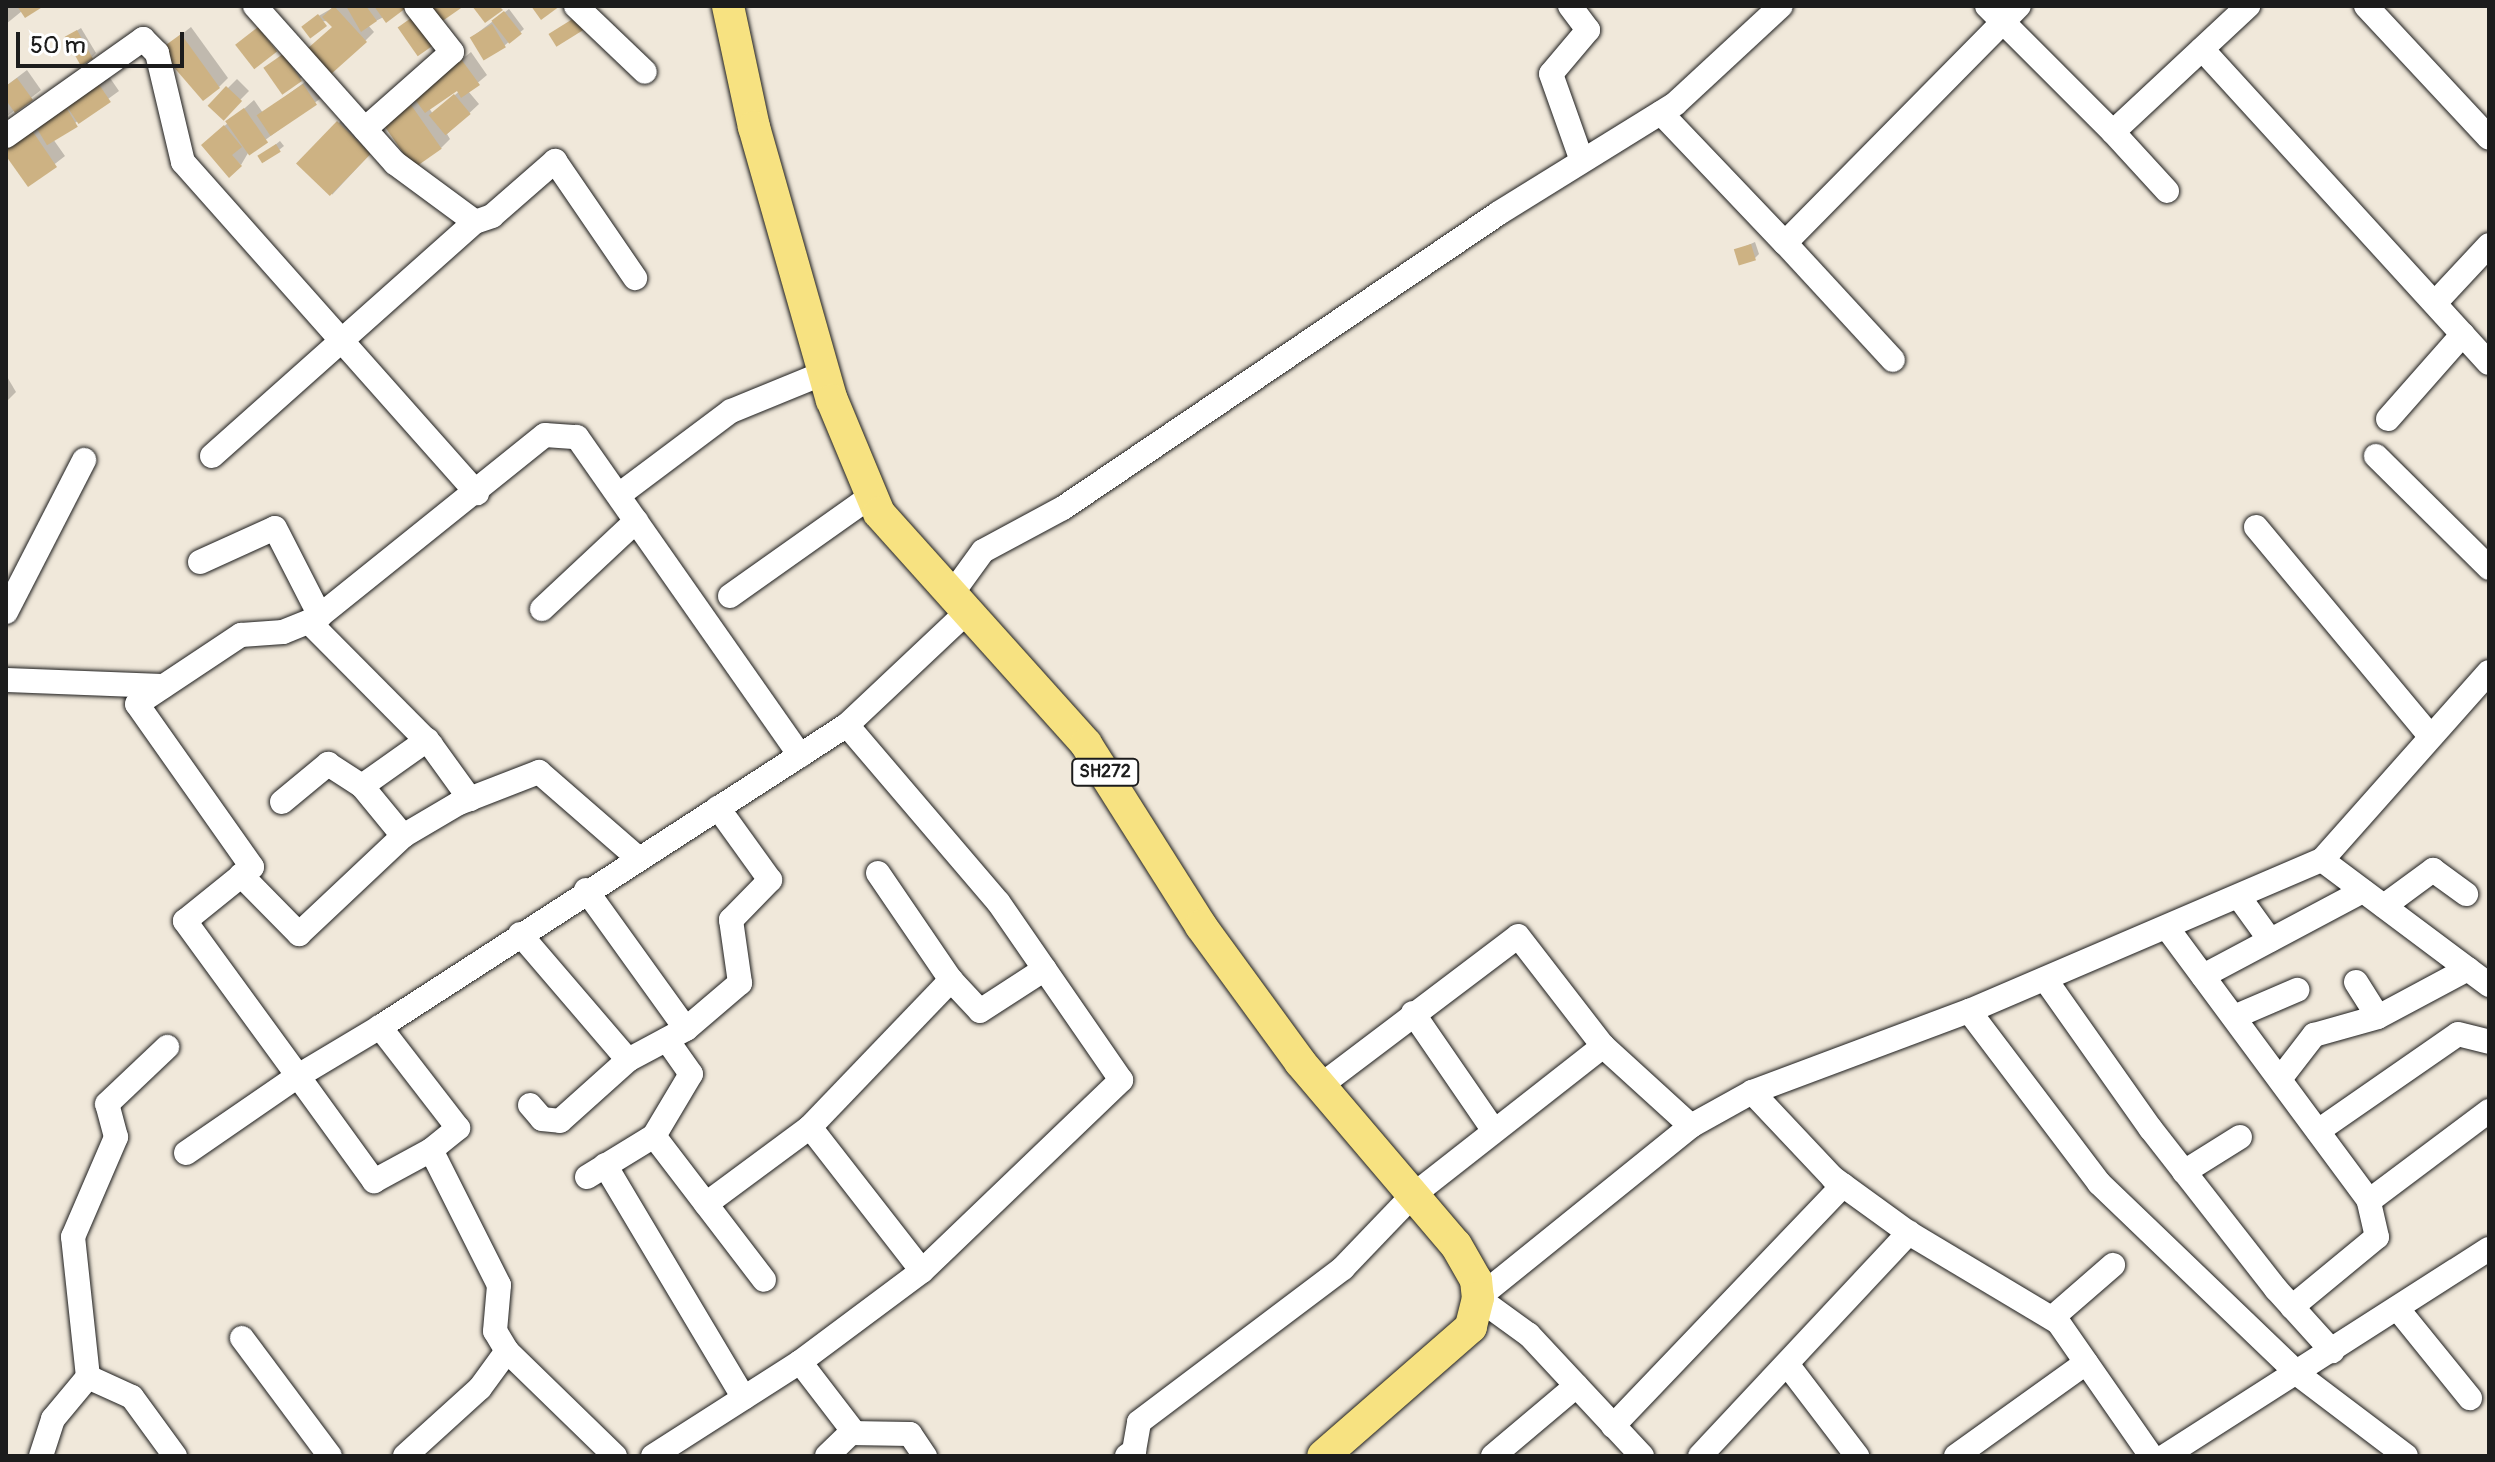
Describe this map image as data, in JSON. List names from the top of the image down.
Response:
{
  "streets": {
    "main road": ["SH272"]
  },
  "scale_bar": "50 m"
}
